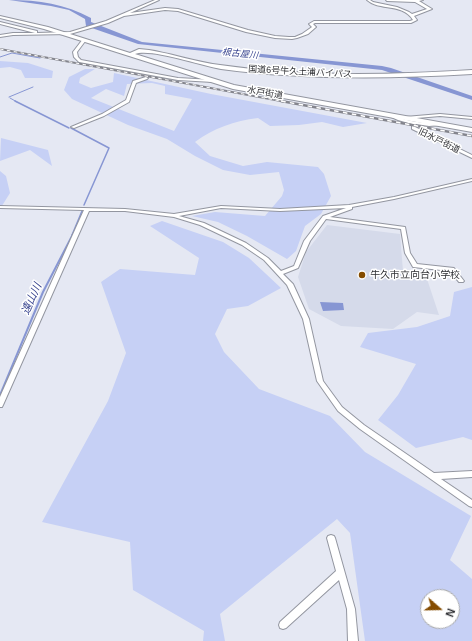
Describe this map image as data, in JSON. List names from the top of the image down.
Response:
{
  "streets": {
    "highway": ["国道6号牛久土浦バイパス", "水戸街道"],
    "street": ["旧水戸街道"]
  },
  "crossings": [
    ["国道6号牛久土浦バイパス", "水戸街道"],
    ["水戸街道", "旧水戸街道"]
  ],
  "water": ["根古屋川", "遠山川"],
  "places": ["牛久市立向台小学校"],
  "north": "right"
}
